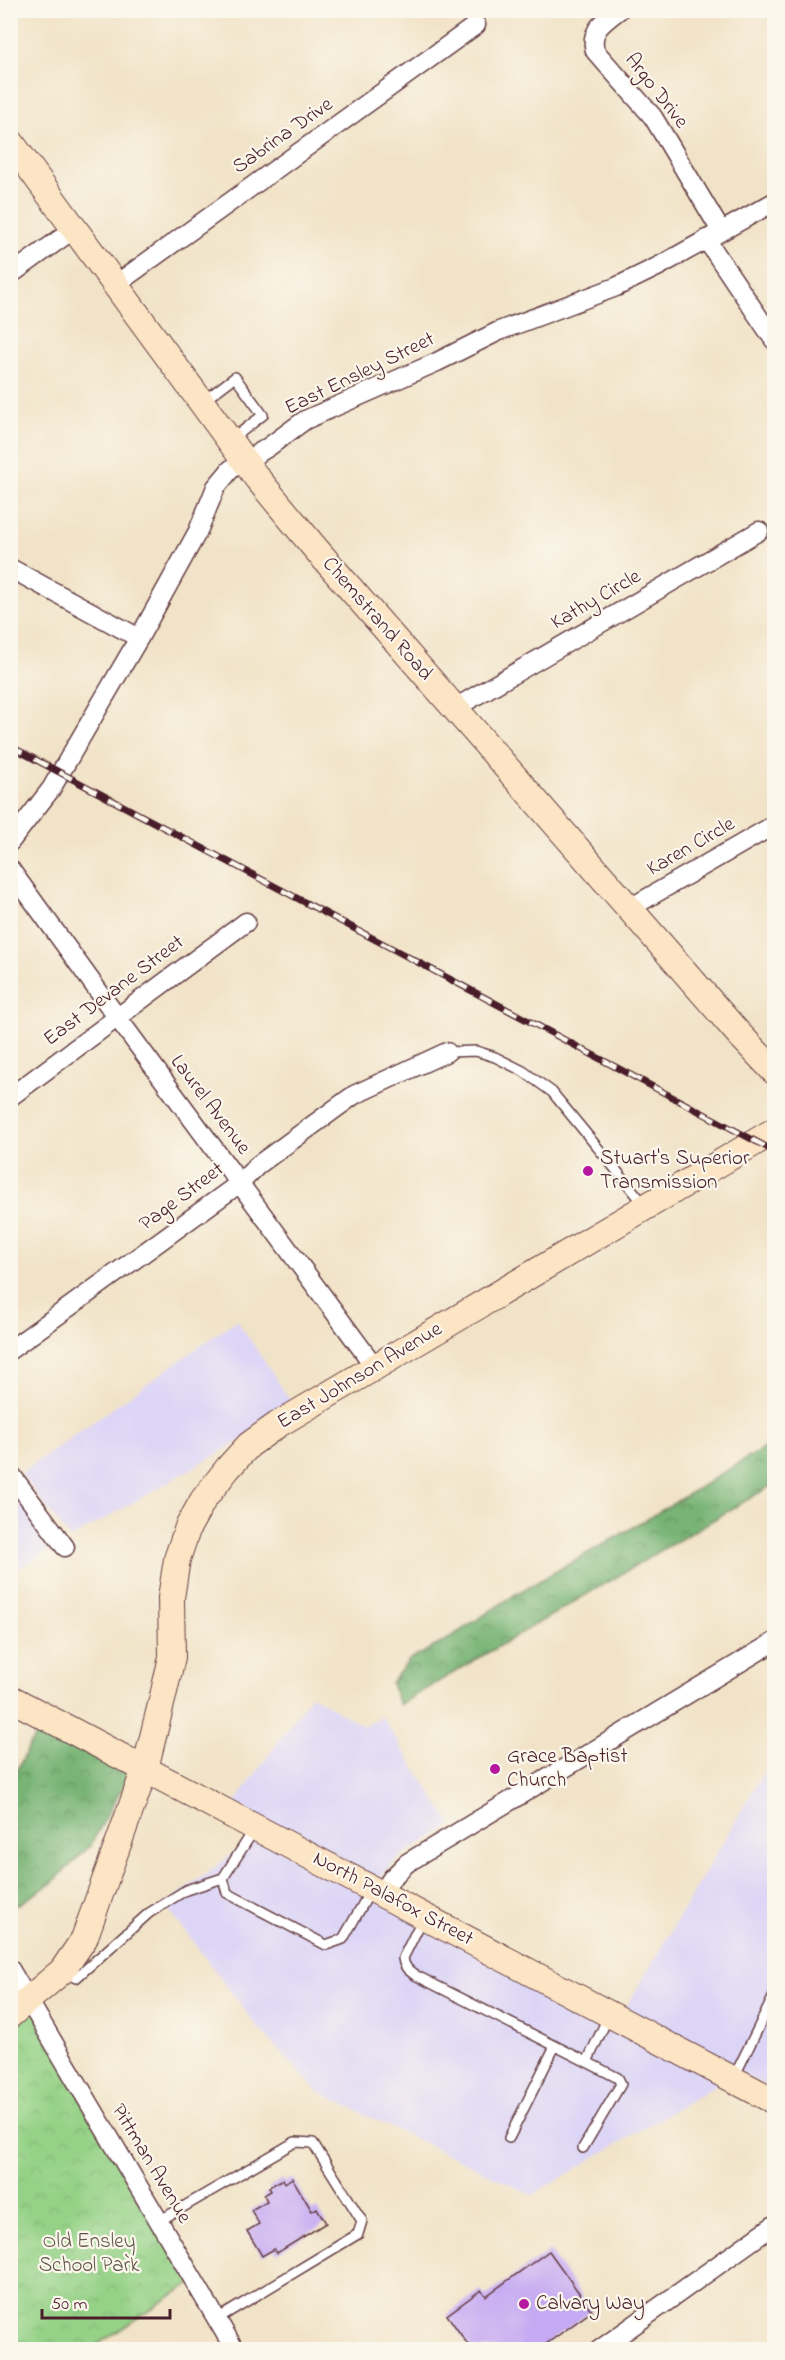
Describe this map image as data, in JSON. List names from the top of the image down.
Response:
{
  "streets": {
    "main road": ["Chemstrand Road", "East Johnson Avenue", "North Palafox Street"],
    "street": [
      "Argo Drive",
      "Sabrina Drive",
      "East Ensley Street",
      "Kathy Circle",
      "Karen Circle",
      "East Devane Street",
      "Laurel Avenue",
      "Page Street",
      "Pittman Avenue"
    ]
  },
  "crossings": [
    ["Argo Drive", "East Ensley Street"],
    ["Sabrina Drive", "Chemstrand Road"],
    ["East Ensley Street", "Chemstrand Road"],
    ["Kathy Circle", "Chemstrand Road"],
    ["Chemstrand Road", "Karen Circle"],
    ["East Devane Street", "Laurel Avenue"],
    ["Laurel Avenue", "Page Street"],
    ["Laurel Avenue", "East Johnson Avenue"],
    ["East Johnson Avenue", "North Palafox Street"],
    ["East Johnson Avenue", "Pittman Avenue"]
  ],
  "parks": ["Old Ensley School Park"],
  "places": ["Stuart's Superior Transmission", "Grace Baptist Church", "Calvary Way"],
  "scale_bar": "50 m"
}
